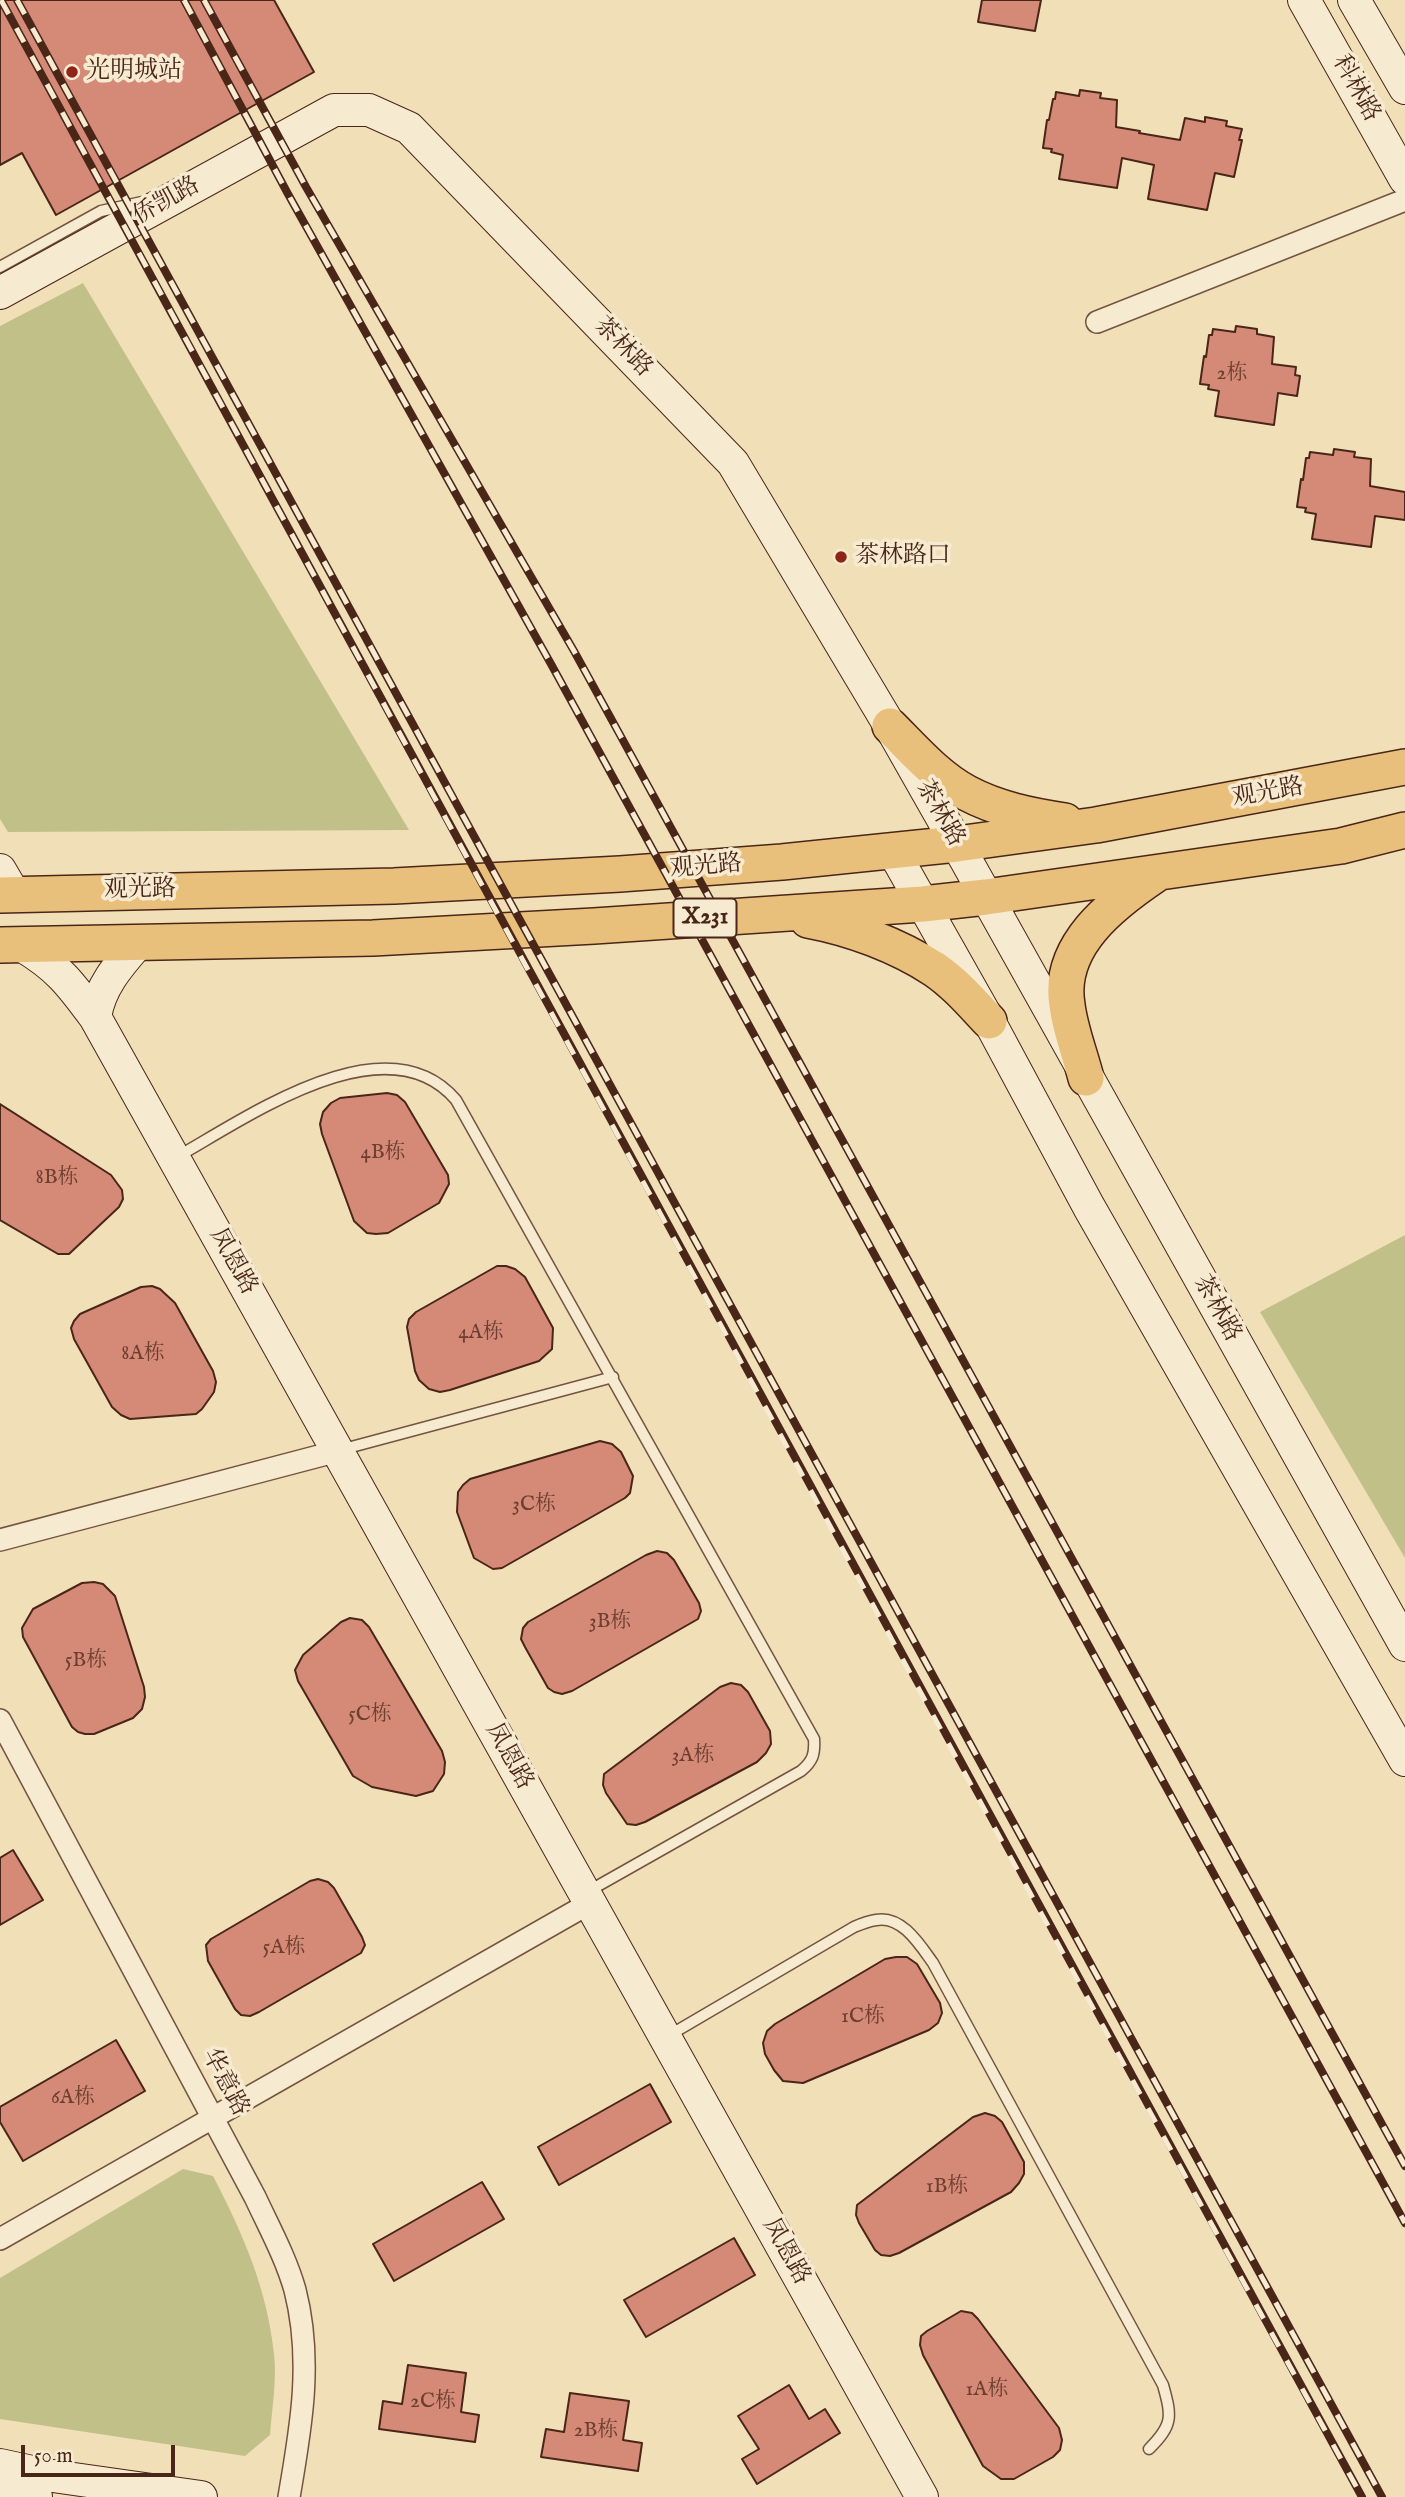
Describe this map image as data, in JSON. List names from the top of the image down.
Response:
{
  "streets": {
    "main road": ["观光路", "X231"],
    "street": [
      "科林路",
      "侨凯路",
      "茶林路",
      "凤恩路",
      "华意路"
    ]
  },
  "crossings": [
    ["侨凯路", "茶林路"],
    ["茶林路", "观光路"],
    ["观光路", "凤恩路"]
  ],
  "places": ["光明城站", "茶林路口"],
  "house_numbers": [
    "2栋",
    "4B栋",
    "8B栋",
    "4A栋",
    "8A栋",
    "3C栋",
    "3B栋",
    "5B栋",
    "5C栋",
    "3A栋",
    "5A栋",
    "1C栋",
    "6A栋",
    "1B栋",
    "1A栋",
    "2C栋",
    "2B栋"
  ],
  "scale_bar": "50 m"
}
